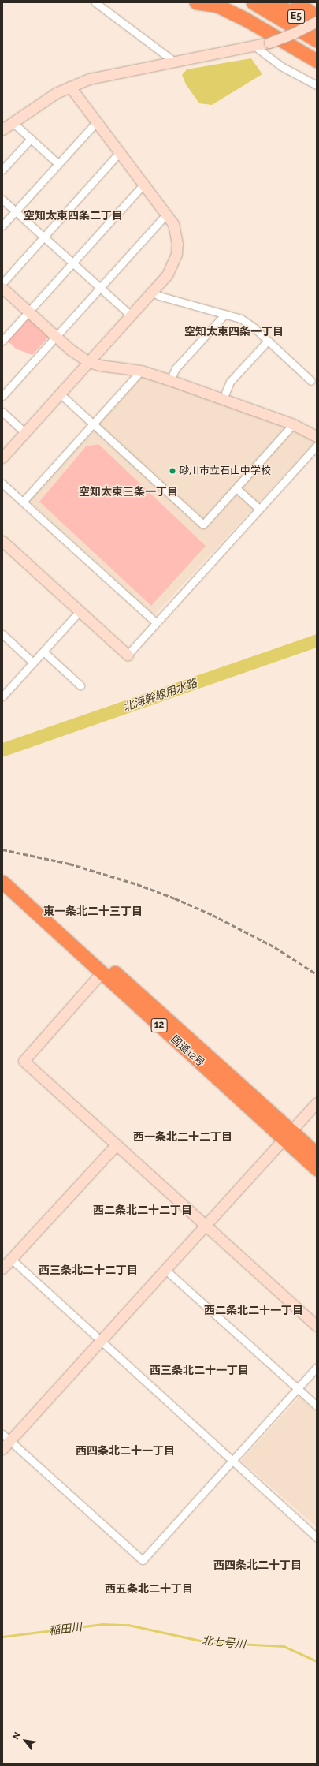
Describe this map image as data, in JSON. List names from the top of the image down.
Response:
{
  "streets": {
    "highway": ["E5", "12", "国道12号"]
  },
  "districts": [
    "空知太東四条二丁目",
    "空知太東四条一丁目",
    "空知太東三条一丁目",
    "東一条北二十三丁目",
    "西一条北二十二丁目",
    "西二条北二十二丁目",
    "西三条北二十二丁目",
    "西二条北二十一丁目",
    "西三条北二十一丁目",
    "西四条北二十一丁目",
    "西四条北二十丁目",
    "西五条北二十丁目"
  ],
  "water": ["北海幹線用水路", "稲田川", "北七号川"],
  "places": ["砂川市立石山中学校"],
  "north": "top left"
}
